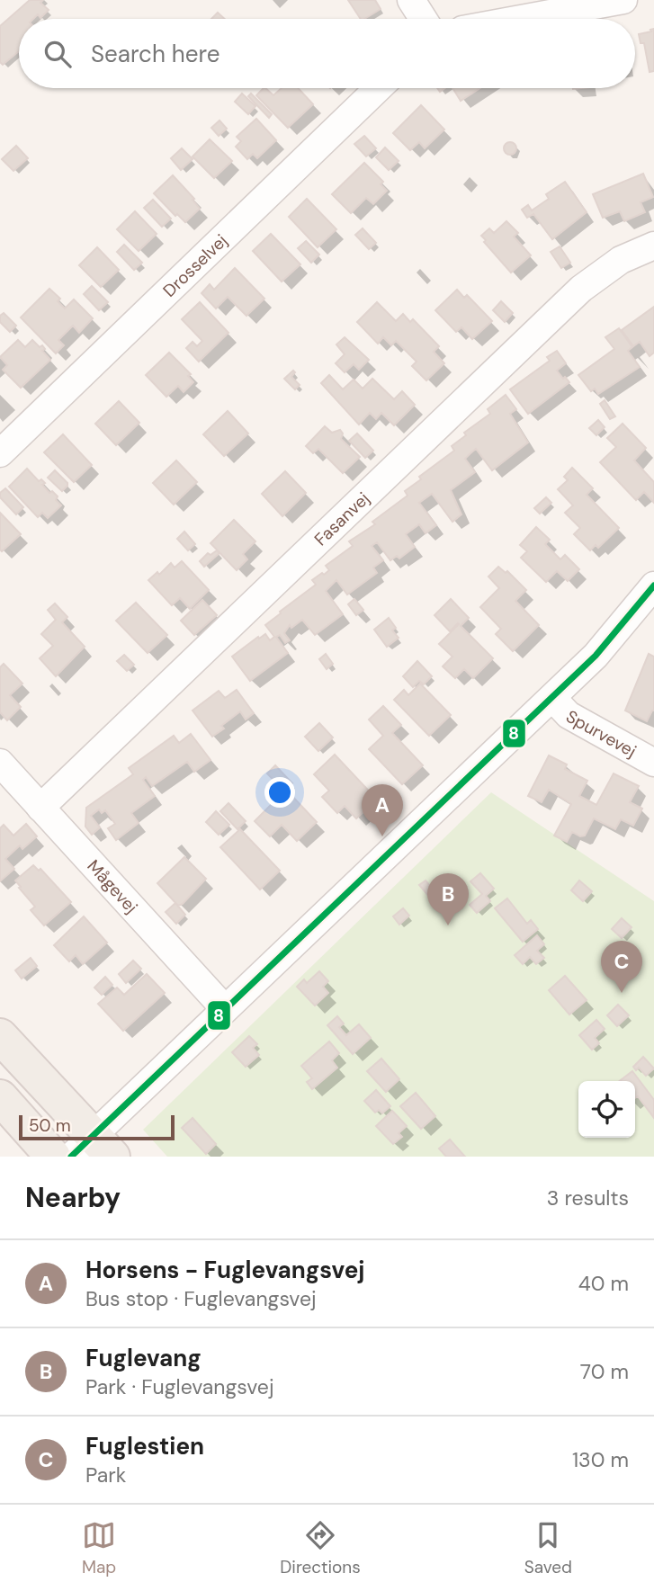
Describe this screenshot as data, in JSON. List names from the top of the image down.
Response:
{
  "streets": {
    "street": [
      "Drosselvej",
      "Fasanvej",
      "Spurvevej",
      "Mågevej"
    ]
  },
  "crossings": [
    ["Fasanvej", "Mågevej"]
  ],
  "lines": ["transit line 8"],
  "scale_bar": "50 m",
  "page": {
    "search": "Search here",
    "pins": ["A", "B", "C"],
    "scale": "50 m",
    "heading": ["Nearby", "3 results"],
    "list": [
      {
        "mark": "A",
        "name": "Horsens - Fuglevangsvej",
        "note": "Bus stop · Fuglevangsvej",
        "value": "40 m"
      },
      {
        "mark": "B",
        "name": "Fuglevang",
        "note": "Park · Fuglevangsvej",
        "value": "70 m"
      },
      {
        "mark": "C",
        "name": "Fuglestien",
        "note": "Park",
        "value": "130 m"
      }
    ],
    "nav": ["Map", "Directions", "Saved"]
  }
}
